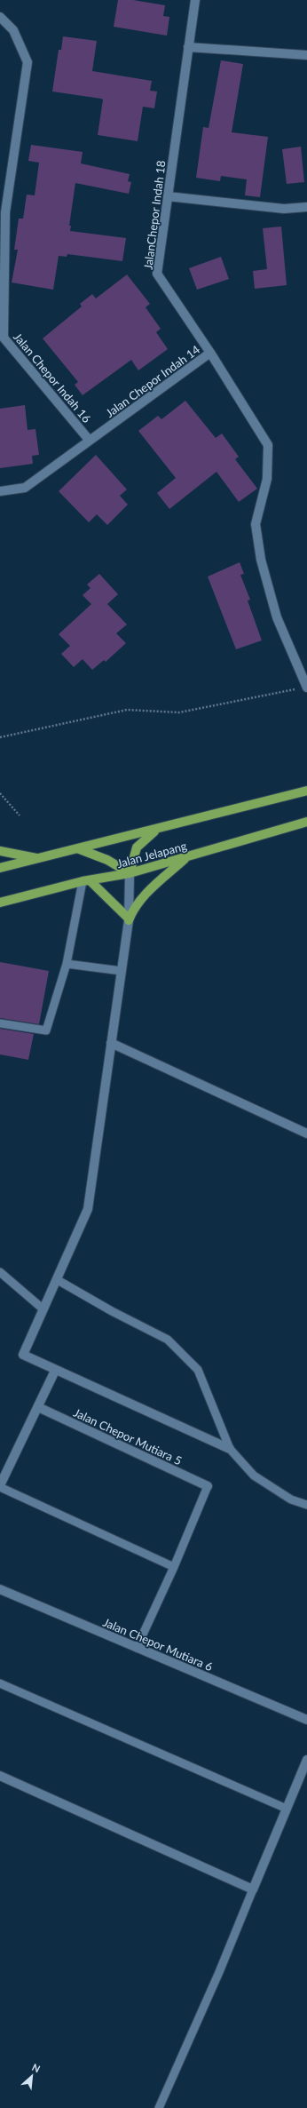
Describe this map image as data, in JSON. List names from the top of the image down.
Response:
{
  "streets": {
    "main road": ["Jalan Jelapang"],
    "street": [
      "JalanChepor Indah 18",
      "Jalan Chepor Indah 16",
      "Jalan Chepor Indah 14",
      "Jalan Chepor Mutiara 5",
      "Jalan Chepor Mutiara 6"
    ]
  },
  "crossings": [
    ["JalanChepor Indah 18", "Jalan Chepor Indah 14"],
    ["Jalan Chepor Indah 16", "Jalan Chepor Indah 14"]
  ],
  "north": "top right"
}
